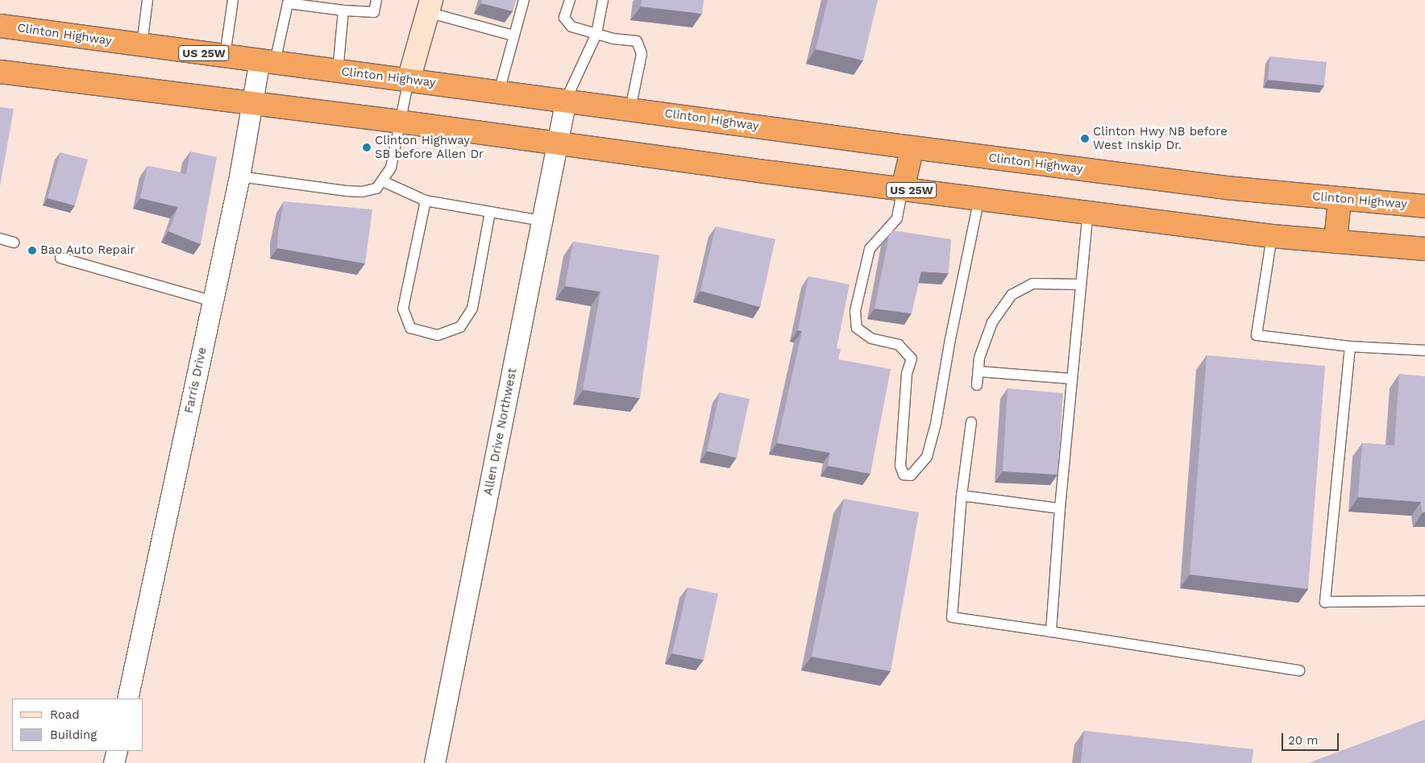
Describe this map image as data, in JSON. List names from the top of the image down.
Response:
{
  "streets": {
    "highway": ["Clinton Highway", "US 25W"],
    "street": ["Farris Drive", "Allen Drive Northwest"]
  },
  "crossings": [
    ["Clinton Highway", "Farris Drive"],
    ["Clinton Highway", "Allen Drive Northwest"],
    ["US 25W", "Farris Drive"],
    ["US 25W", "Allen Drive Northwest"]
  ],
  "places": ["Clinton Hwy NB before West Inskip Dr.", "Clinton Highway SB before Allen Dr", "Bao Auto Repair"],
  "legend": ["Road", "Building"],
  "scale_bar": "20 m"
}
